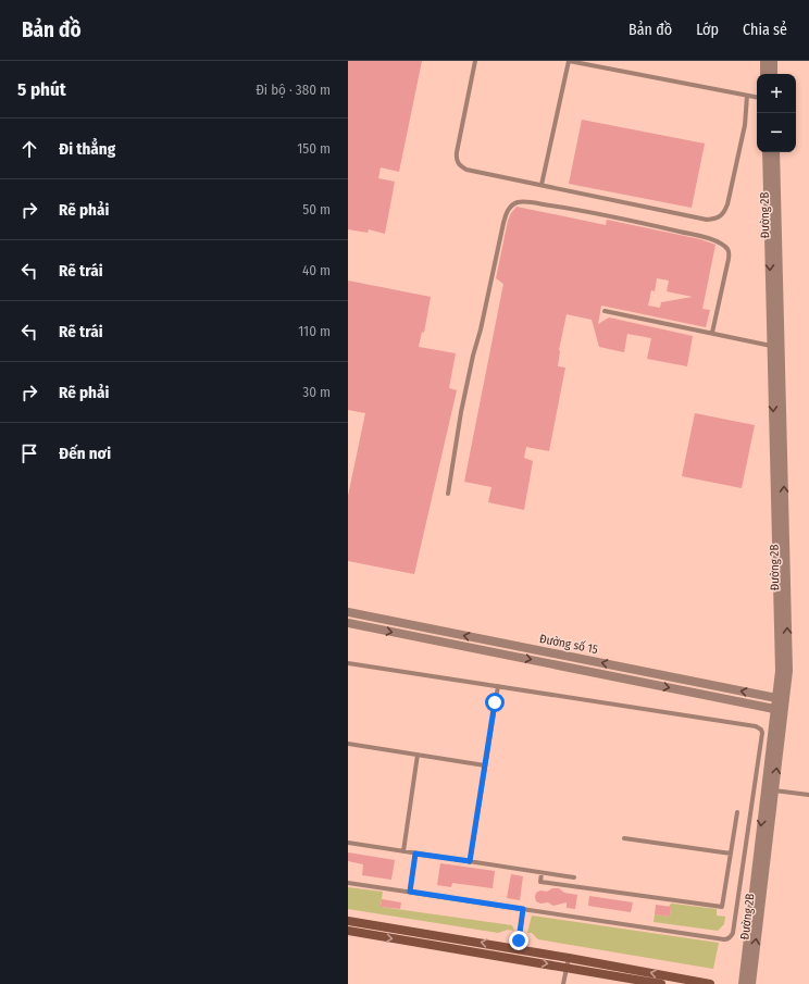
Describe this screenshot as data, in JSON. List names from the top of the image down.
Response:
{
  "streets": {
    "street": ["Đường 2B", "Đường số 15"]
  },
  "crossings": [
    ["Đường 2B", "Đường số 15"]
  ],
  "page": {
    "header": "Bản đồ",
    "nav": ["Bản đồ", "Lớp", "Chia sẻ"],
    "heading": ["5 phút", "Đi bộ · 380 m"],
    "map_buttons": ["+", "−"],
    "list": [
      ["Đi thẳng", "150 m"],
      ["Rẽ phải", "50 m"],
      ["Rẽ trái", "40 m"],
      ["Rẽ trái", "110 m"],
      ["Rẽ phải", "30 m"],
      "Đến nơi"
    ]
  }
}
